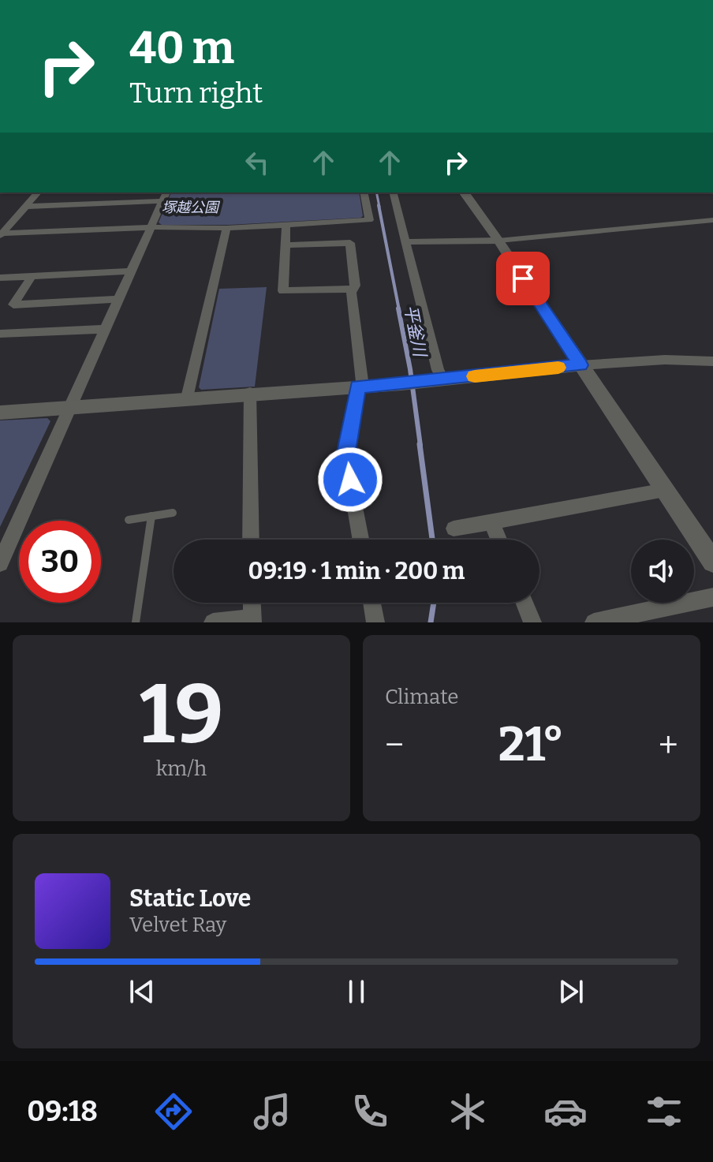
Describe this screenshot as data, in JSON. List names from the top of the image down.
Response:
{
  "water": ["平釜川"],
  "parks": ["塚越公園"],
  "page": {
    "turn": ["40 m", "Turn right"],
    "limit": "30",
    "trip": "09:19 · 1 min · 200 m",
    "tile": [
      ["19", "km/h"],
      "Climate"
    ],
    "heat": ["−", "21°", "+"],
    "song": ["Static Love", "Velvet Ray"],
    "tabs": "09:18"
  }
}
